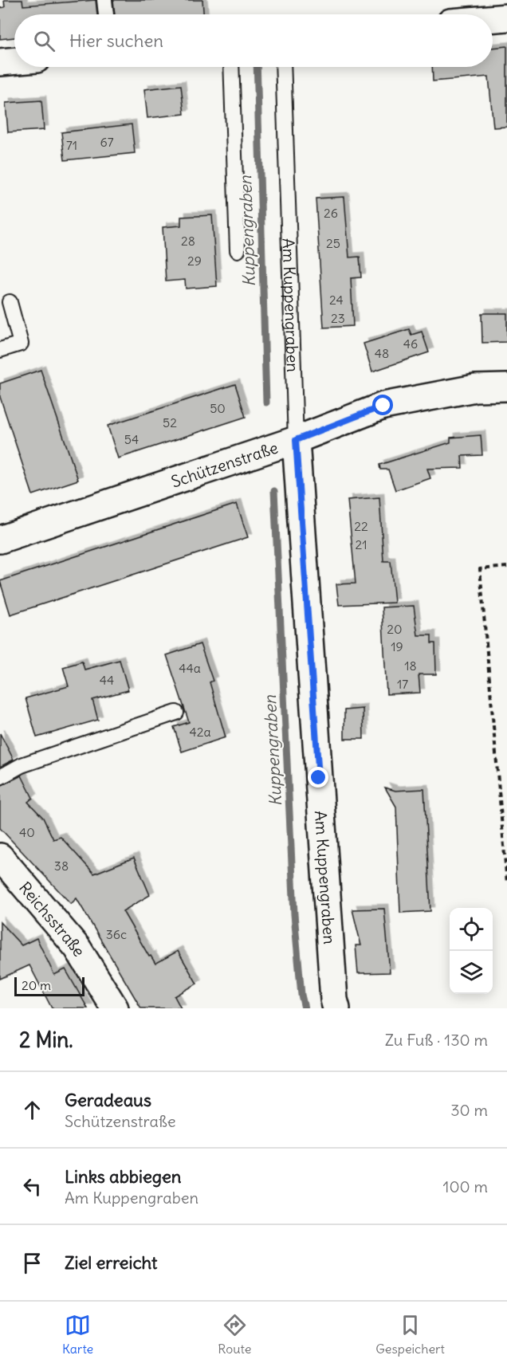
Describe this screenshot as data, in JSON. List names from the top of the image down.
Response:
{
  "streets": {
    "street": ["Am Kuppengraben", "Schützenstraße", "Reichsstraße"]
  },
  "crossings": [
    ["Am Kuppengraben", "Schützenstraße"]
  ],
  "water": ["Kuppengraben"],
  "house_numbers": [
    "67",
    "71",
    "26",
    "28",
    "25",
    "29",
    "24",
    "23",
    "46",
    "48",
    "50",
    "52",
    "54",
    "22",
    "21",
    "20",
    "19",
    "18",
    "44a",
    "44",
    "17",
    "42a",
    "40",
    "38",
    "36c"
  ],
  "scale_bar": "20 m",
  "page": {
    "search": "Hier suchen",
    "scale": "20 m",
    "heading": ["2 Min.", "Zu Fuß · 130 m"],
    "list": [
      ["Geradeaus", "Schützenstraße", "30 m"],
      ["Links abbiegen", "Am Kuppengraben", "100 m"],
      "Ziel erreicht"
    ],
    "nav": ["Karte", "Route", "Gespeichert"]
  }
}
